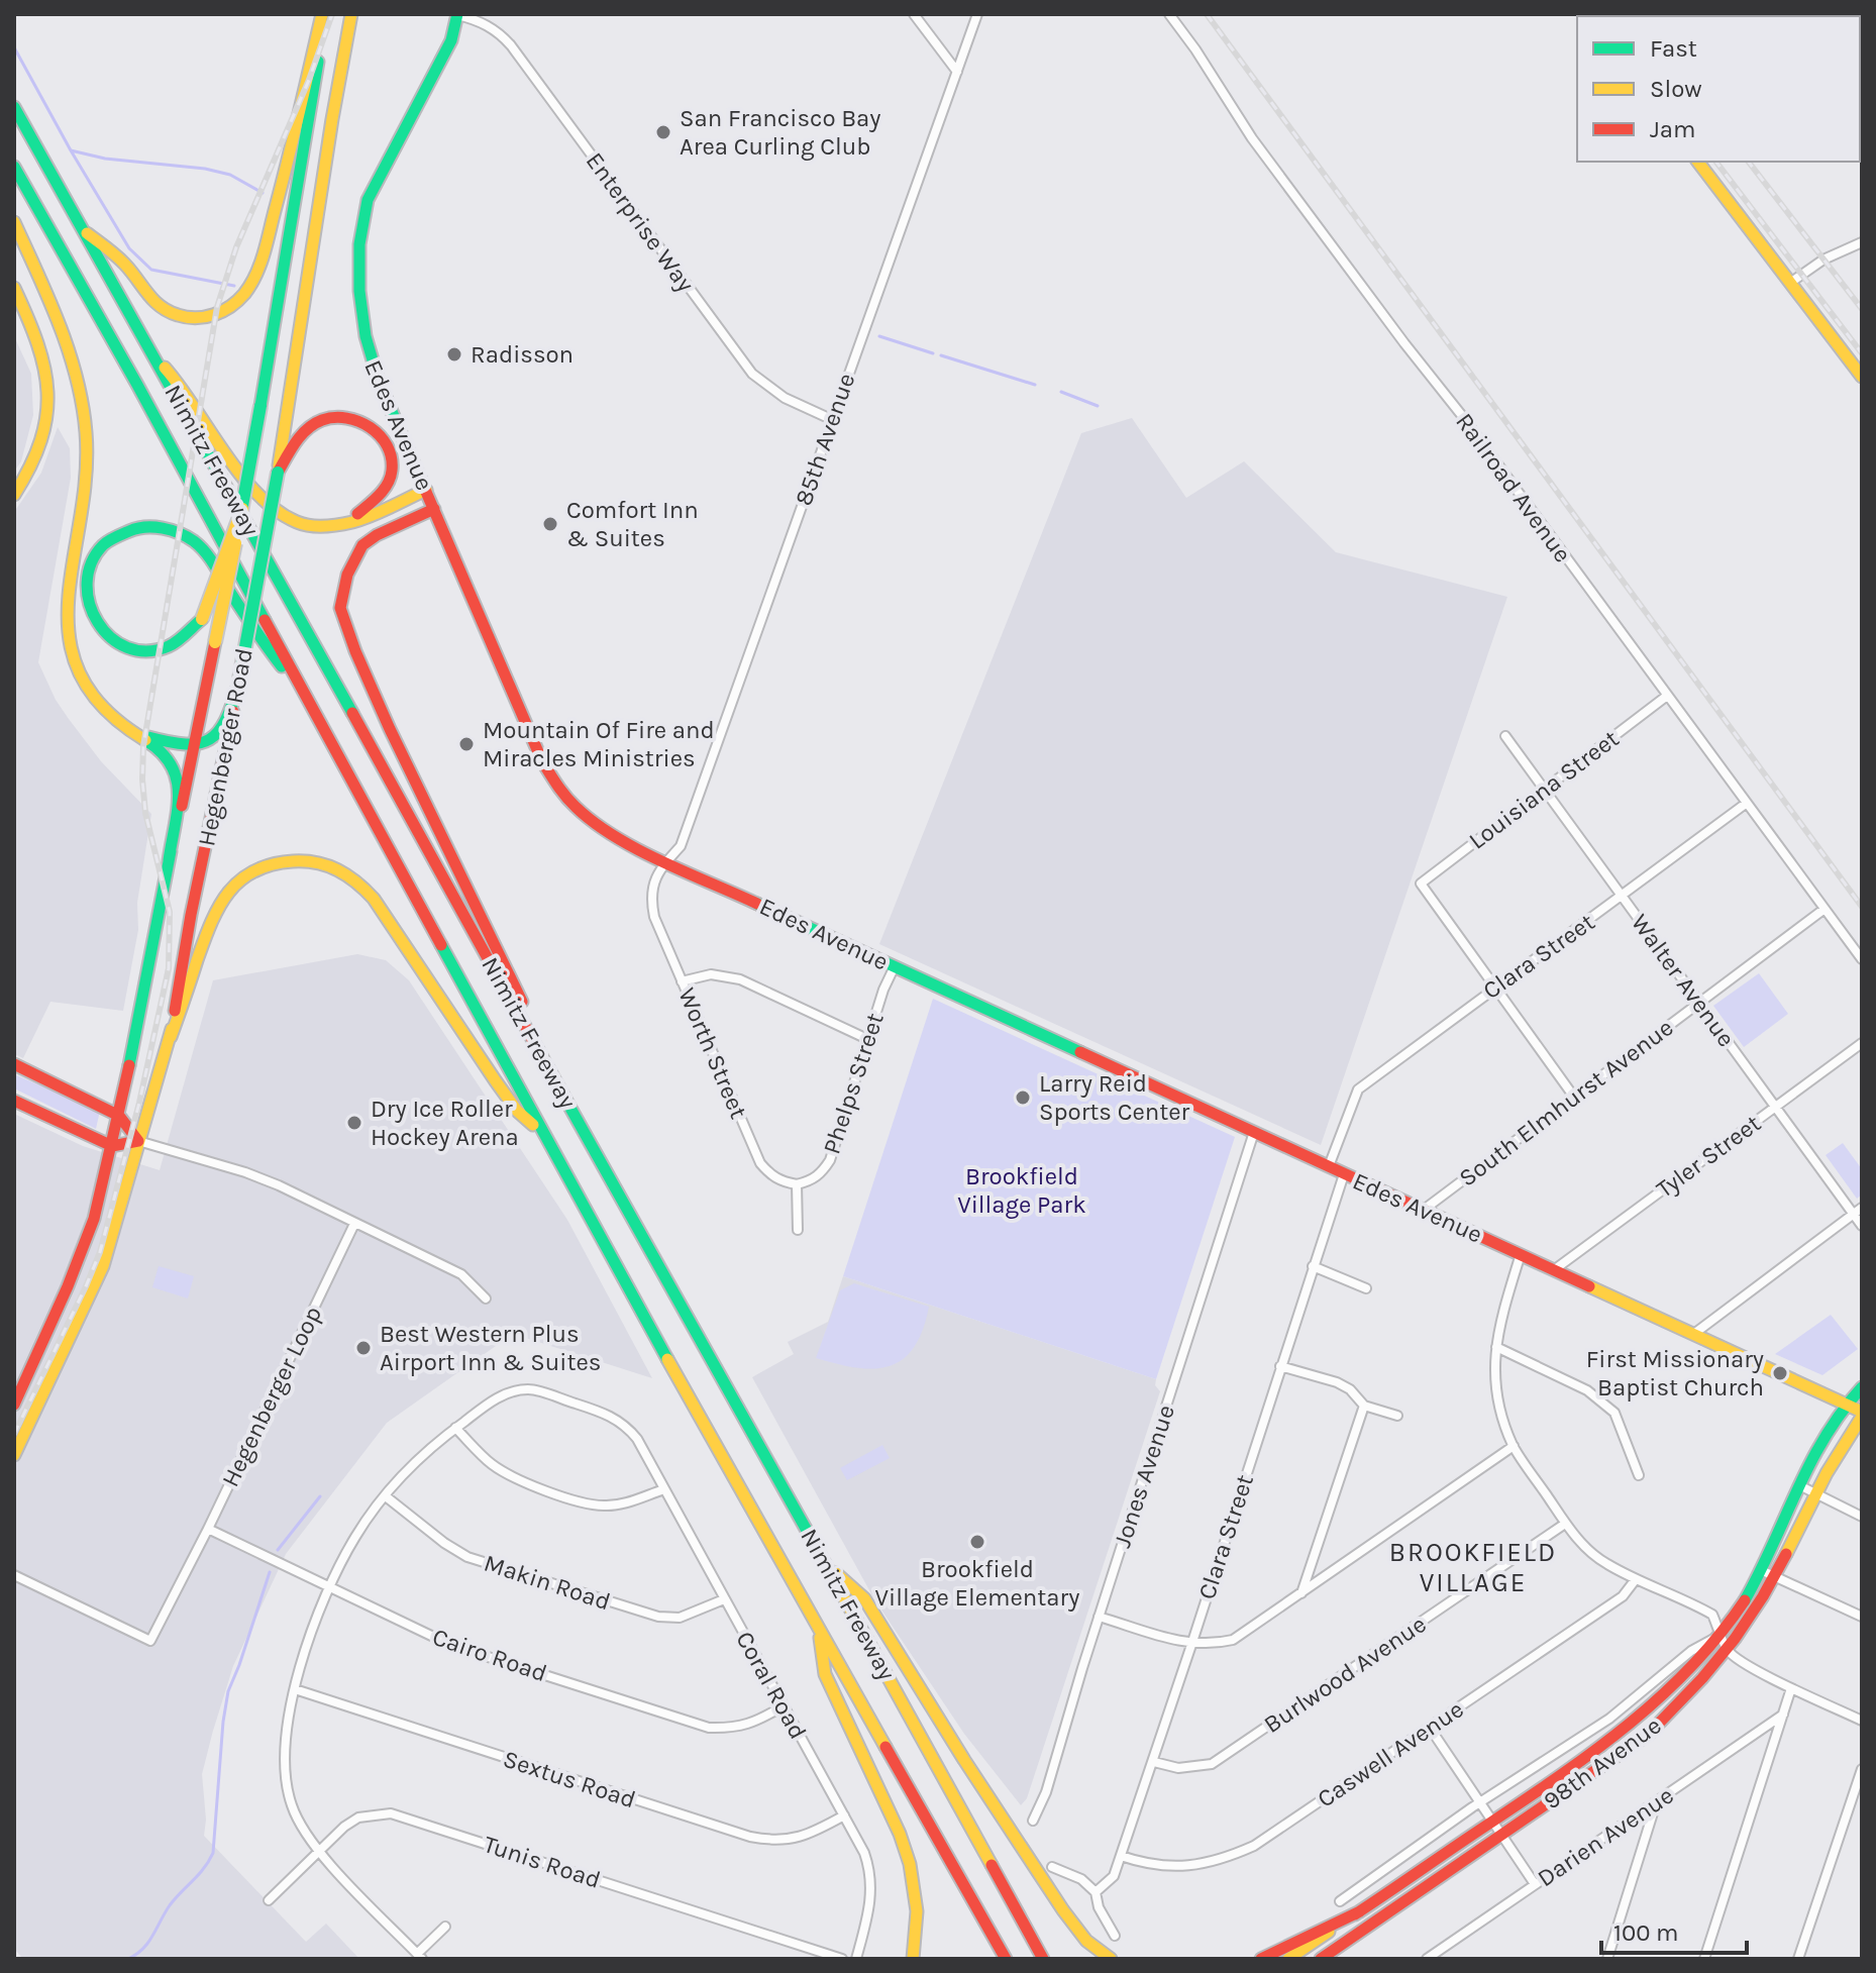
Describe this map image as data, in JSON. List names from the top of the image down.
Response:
{
  "streets": {
    "main road": [
      "Edes Avenue",
      "Nimitz Freeway",
      "Hegenberger Road",
      "98th Avenue"
    ],
    "street": [
      "Enterprise Way",
      "85th Avenue",
      "Railroad Avenue",
      "Louisiana Street",
      "Clara Street",
      "Walter Avenue",
      "Worth Street",
      "Phelps Street",
      "South Elmhurst Avenue",
      "Tyler Street",
      "Hegenberger Loop",
      "Jones Avenue",
      "Makin Road",
      "Cairo Road",
      "Burlwood Avenue",
      "Coral Road",
      "Caswell Avenue",
      "Sextus Road",
      "Darien Avenue",
      "Tunis Road"
    ]
  },
  "crossings": [
    ["Enterprise Way", "Edes Avenue"],
    ["Enterprise Way", "85th Avenue"],
    ["Edes Avenue", "85th Avenue"],
    ["Edes Avenue", "Clara Street"],
    ["Edes Avenue", "Worth Street"],
    ["Edes Avenue", "Phelps Street"],
    ["Edes Avenue", "South Elmhurst Avenue"],
    ["Edes Avenue", "Tyler Street"],
    ["Edes Avenue", "Jones Avenue"],
    ["Edes Avenue", "98th Avenue"],
    ["85th Avenue", "Worth Street"],
    ["Railroad Avenue", "Louisiana Street"],
    ["Railroad Avenue", "Clara Street"],
    ["Railroad Avenue", "South Elmhurst Avenue"],
    ["Louisiana Street", "Clara Street"],
    ["Louisiana Street", "Walter Avenue"],
    ["Clara Street", "Walter Avenue"],
    ["Clara Street", "Burlwood Avenue"],
    ["Clara Street", "Caswell Avenue"],
    ["Walter Avenue", "South Elmhurst Avenue"],
    ["Walter Avenue", "Tyler Street"],
    ["Worth Street", "Phelps Street"],
    ["Hegenberger Loop", "Cairo Road"],
    ["Makin Road", "Coral Road"],
    ["Cairo Road", "Coral Road"],
    ["Coral Road", "Sextus Road"]
  ],
  "districts": ["BROOKFIELD VILLAGE"],
  "parks": ["Brookfield Village Park"],
  "places": [
    "San Francisco Bay Area Curling Club",
    "Radisson",
    "Comfort Inn & Suites",
    "Mountain Of Fire and Miracles Ministries",
    "Larry Reid Sports Center",
    "Dry Ice Roller Hockey Arena",
    "Best Western Plus Airport Inn & Suites",
    "First Missionary Baptist Church",
    "Brookfield Village Elementary"
  ],
  "legend": ["Fast", "Slow", "Jam"],
  "scale_bar": "100 m"
}
